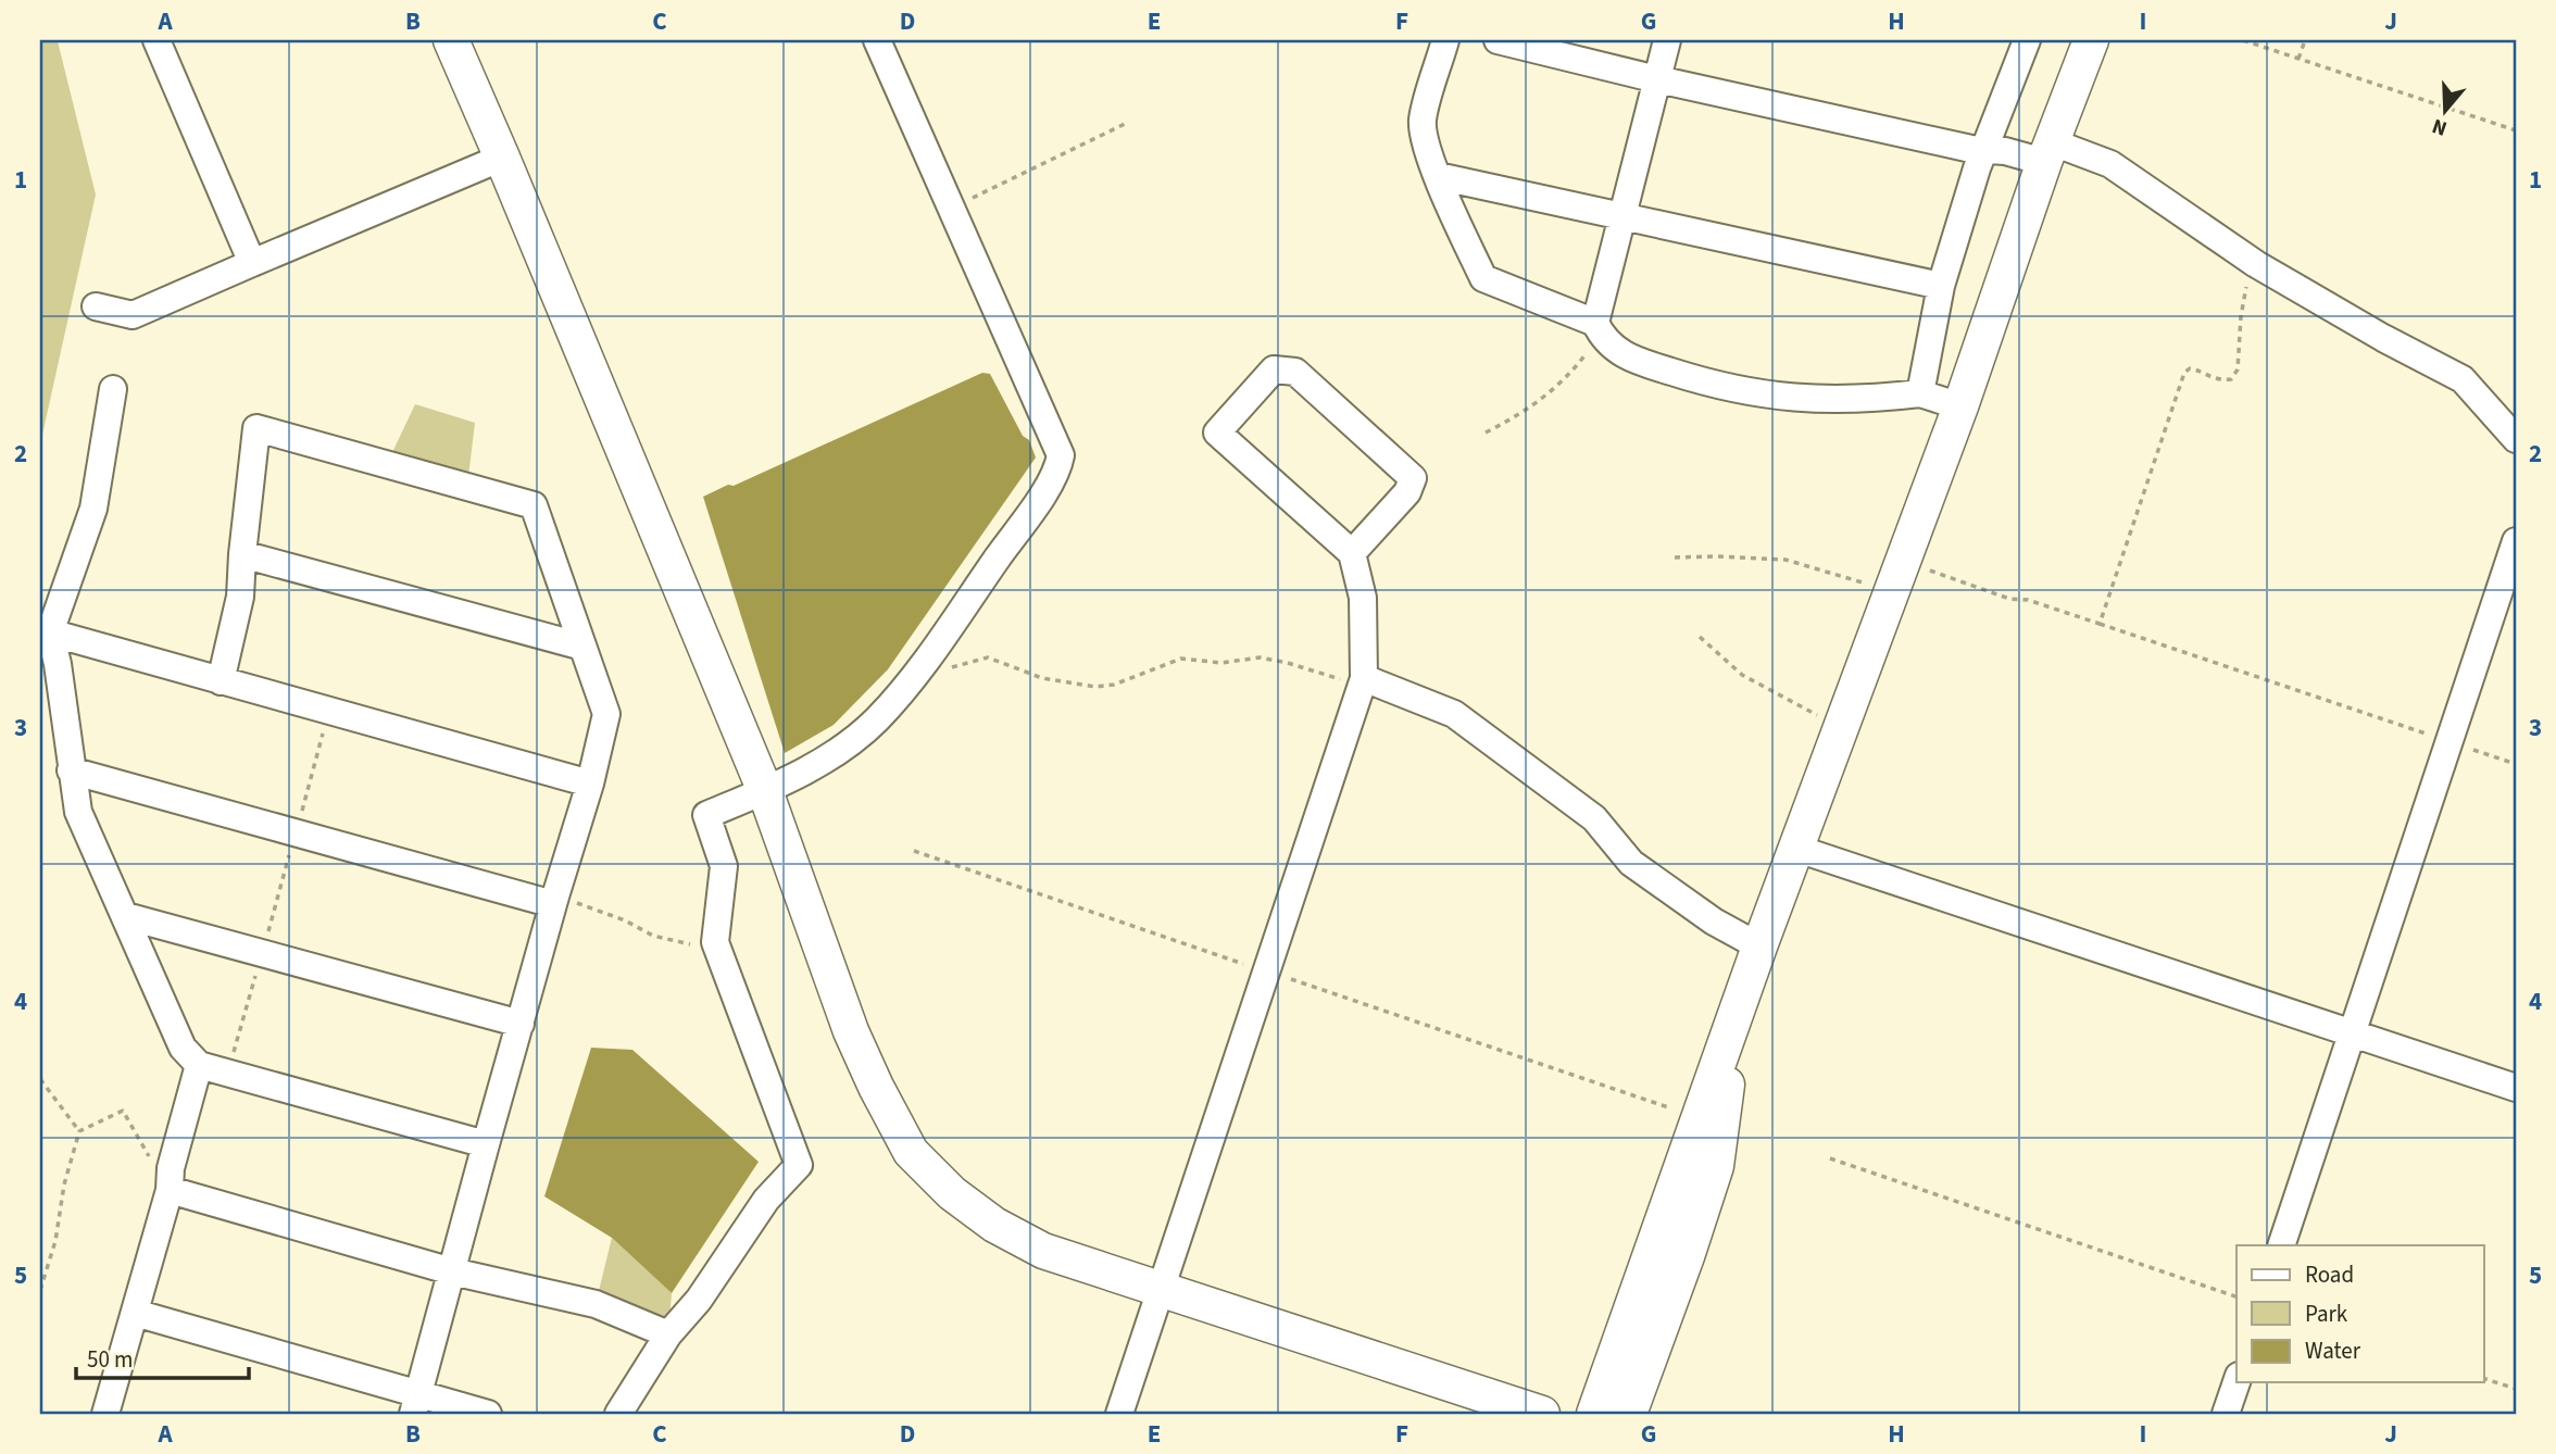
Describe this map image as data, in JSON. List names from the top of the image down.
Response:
{
  "legend": ["Road", "Park", "Water"],
  "scale_bar": "50 m",
  "north": "bottom",
  "grid": {
    "columns": [
      "A",
      "B",
      "C",
      "D",
      "E",
      "F",
      "G",
      "H",
      "I",
      "J"
    ],
    "rows": [
      "1",
      "2",
      "3",
      "4",
      "5"
    ]
  }
}
